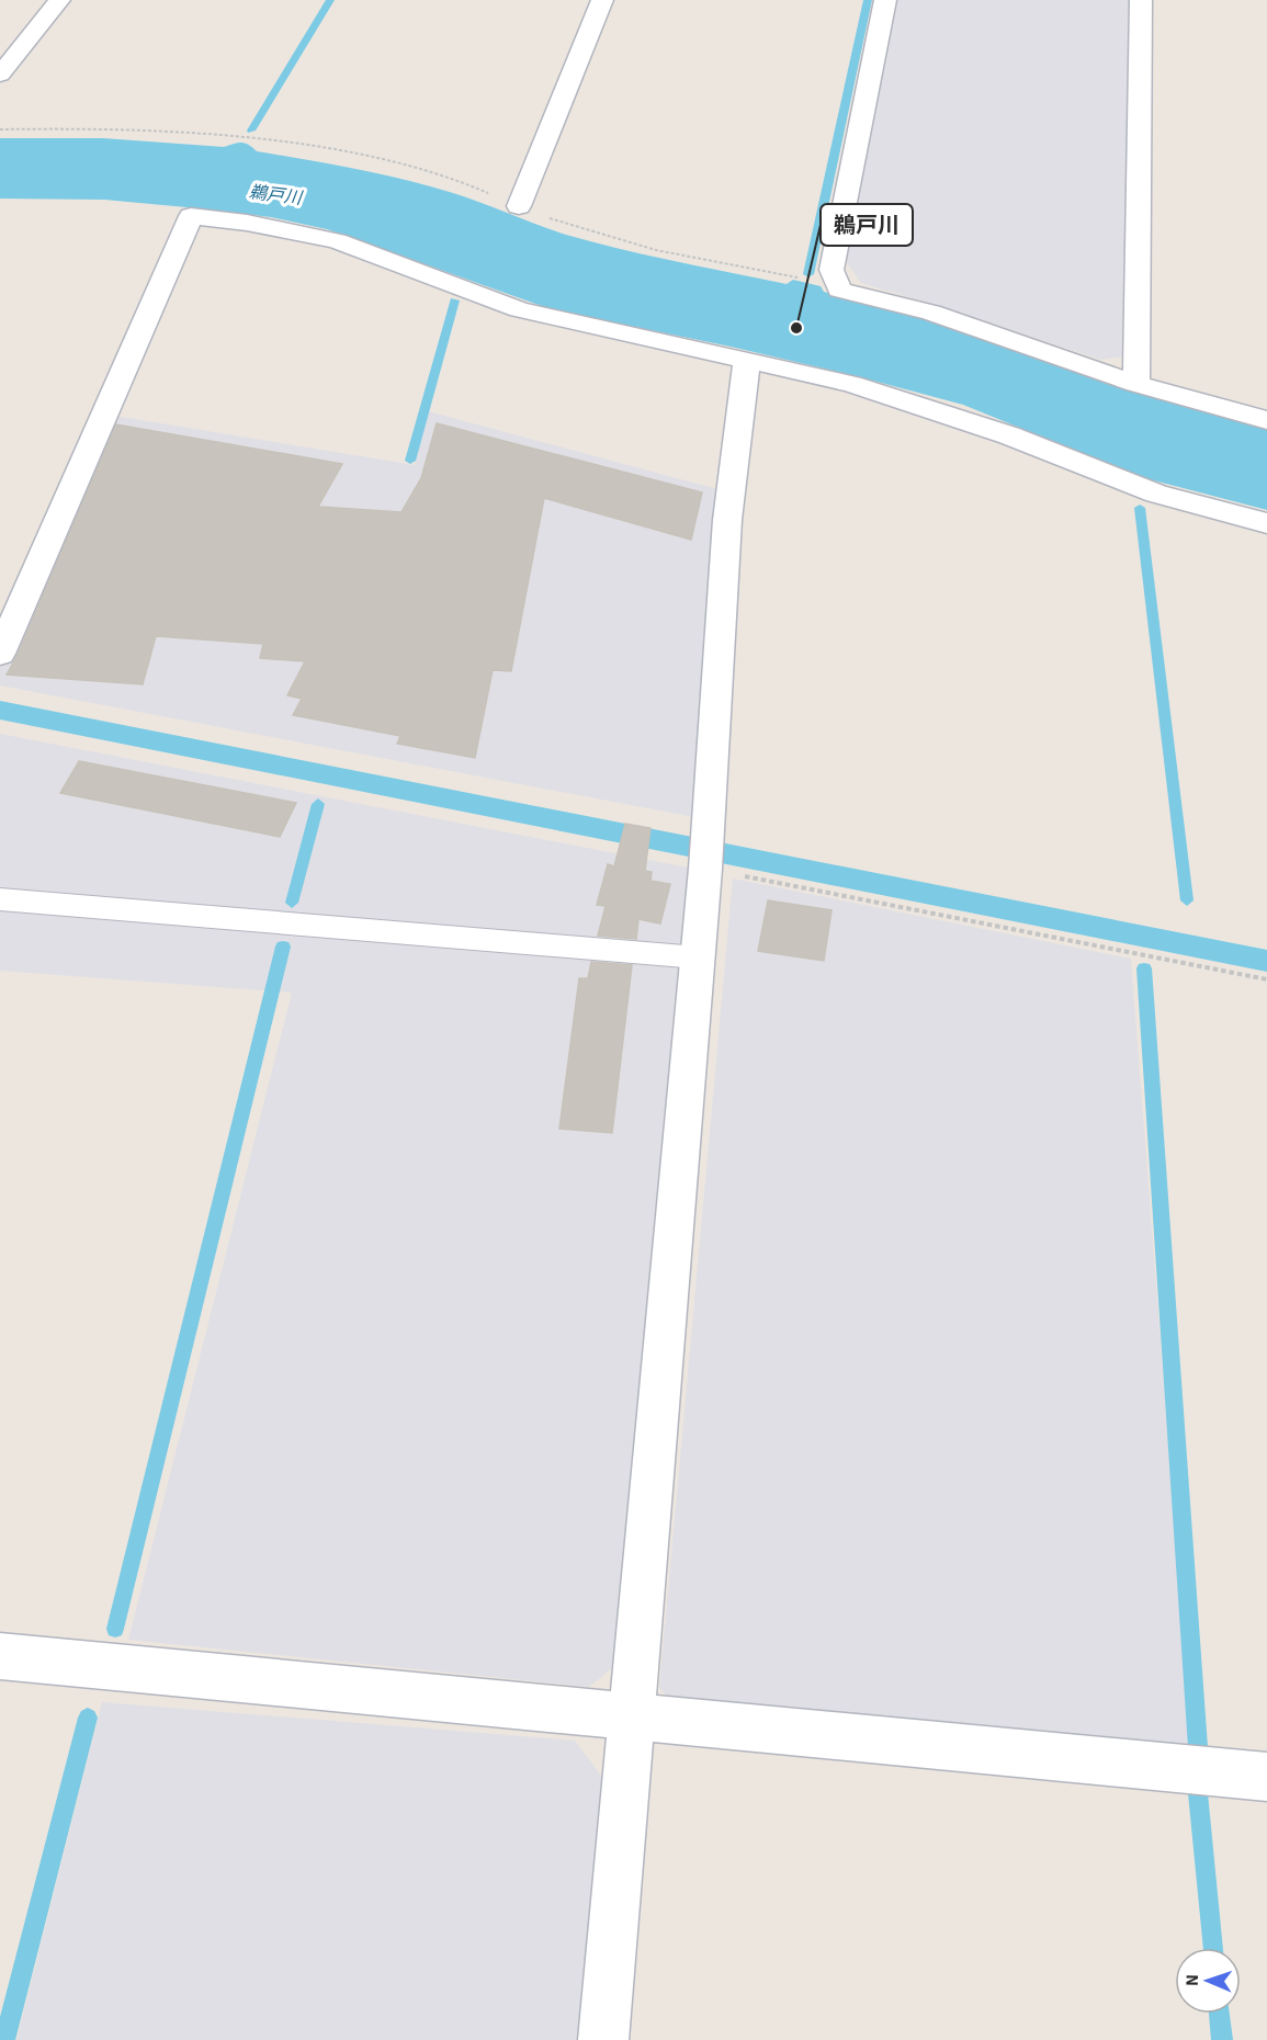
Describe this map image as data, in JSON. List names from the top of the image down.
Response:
{
  "water": ["鵜戸川"],
  "places": ["鵜戸川"],
  "north": "left"
}
